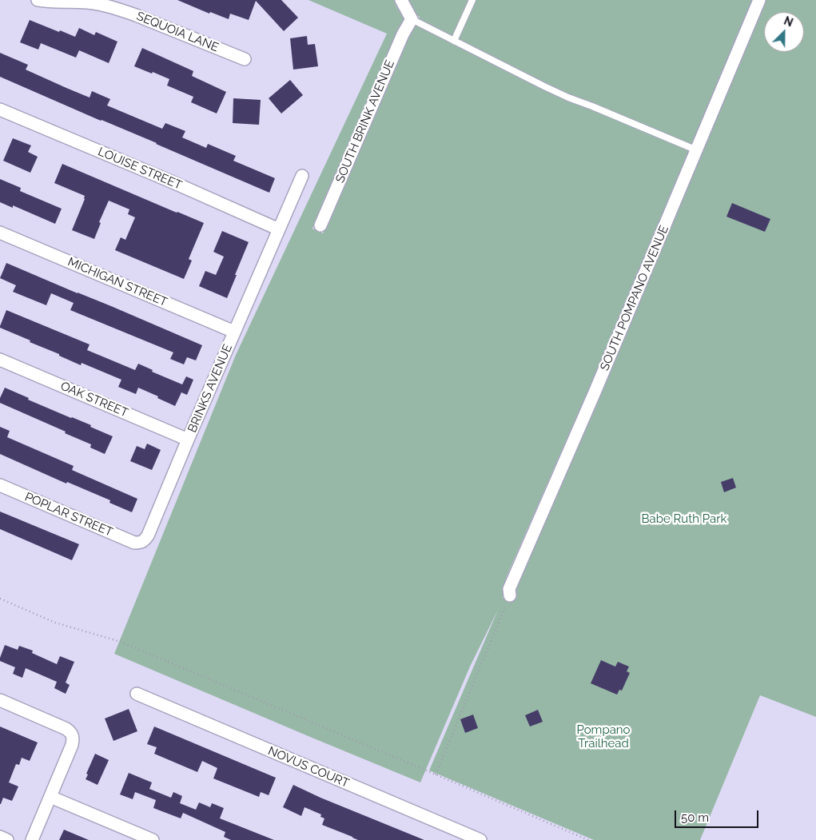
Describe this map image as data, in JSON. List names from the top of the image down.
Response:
{
  "streets": {
    "street": [
      "SEQUOIA LANE",
      "SOUTH BRINK AVENUE",
      "LOUISE STREET",
      "MICHIGAN STREET",
      "SOUTH POMPANO AVENUE",
      "BRINKS AVENUE",
      "OAK STREET",
      "POPLAR STREET",
      "NOVUS COURT"
    ]
  },
  "crossings": [
    ["LOUISE STREET", "BRINKS AVENUE"],
    ["MICHIGAN STREET", "BRINKS AVENUE"],
    ["BRINKS AVENUE", "OAK STREET"],
    ["BRINKS AVENUE", "POPLAR STREET"]
  ],
  "parks": ["Babe Ruth Park", "Pompano Trailhead"],
  "scale_bar": "50 m",
  "north": "top right"
}
